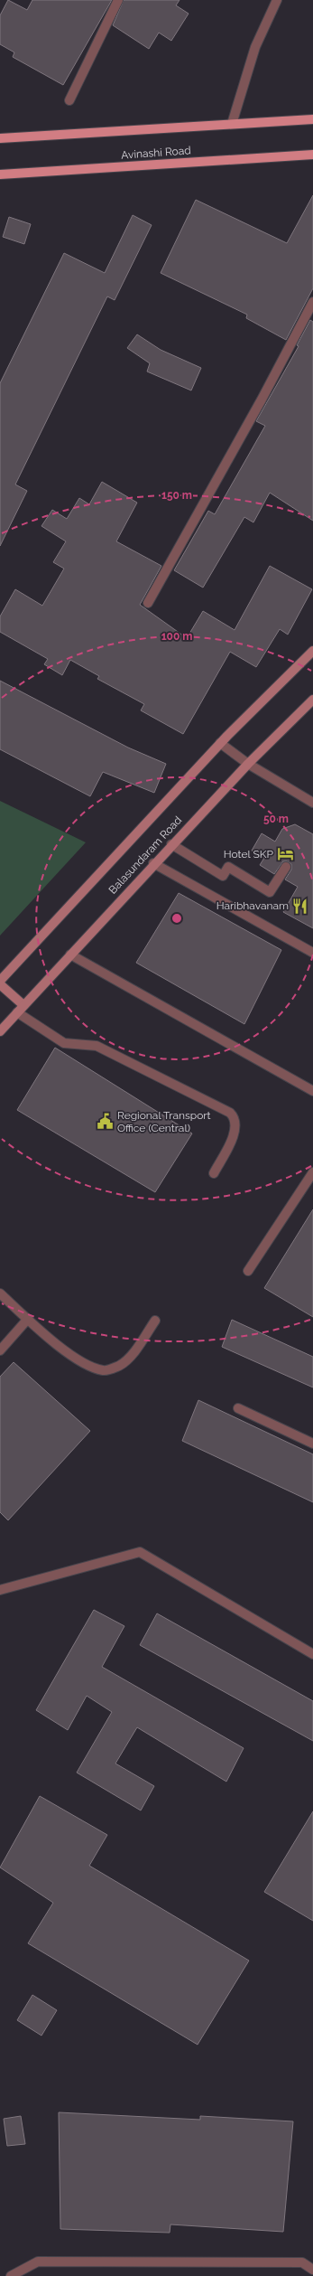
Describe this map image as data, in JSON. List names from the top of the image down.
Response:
{
  "streets": {
    "main road": ["Avinashi Road", "Balasundaram Road"]
  },
  "places": {
    "hotel": ["Hotel SKP"],
    "restaurant": ["Haribhavanam"],
    "public building": ["Regional Transport Office (Central)"]
  },
  "rings": ["150 m", "100 m", "50 m"]
}
